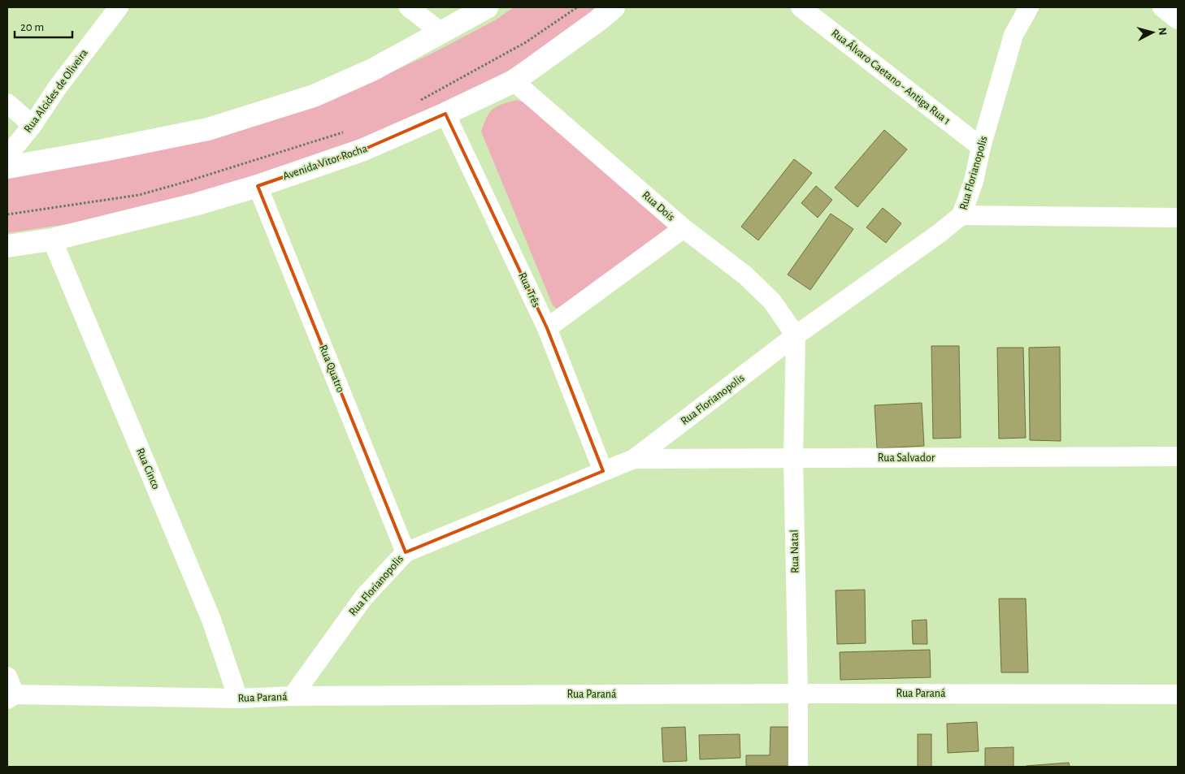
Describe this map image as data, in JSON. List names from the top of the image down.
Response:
{
  "streets": {
    "street": [
      "Rua Álvaro Caetano - Antiga Rua 1",
      "Rua Alcides de Oliveira",
      "Avenida Vitor Rocha",
      "Rua Florianopolis",
      "Rua Dois",
      "Rua Três",
      "Rua Quatro",
      "Rua Salvador",
      "Rua Cinco",
      "Rua Natal",
      "Rua Paraná"
    ]
  },
  "crossings": [
    ["Rua Álvaro Caetano - Antiga Rua 1", "Rua Florianopolis"],
    ["Avenida Vitor Rocha", "Rua Dois"],
    ["Avenida Vitor Rocha", "Rua Três"],
    ["Avenida Vitor Rocha", "Rua Quatro"],
    ["Avenida Vitor Rocha", "Rua Cinco"],
    ["Rua Florianopolis", "Rua Dois"],
    ["Rua Florianopolis", "Rua Três"],
    ["Rua Florianopolis", "Rua Quatro"],
    ["Rua Florianopolis", "Rua Salvador"],
    ["Rua Florianopolis", "Rua Natal"],
    ["Rua Florianopolis", "Rua Paraná"],
    ["Rua Dois", "Rua Natal"],
    ["Rua Salvador", "Rua Natal"],
    ["Rua Cinco", "Rua Paraná"],
    ["Rua Natal", "Rua Paraná"]
  ],
  "scale_bar": "20 m",
  "north": "right"
}
